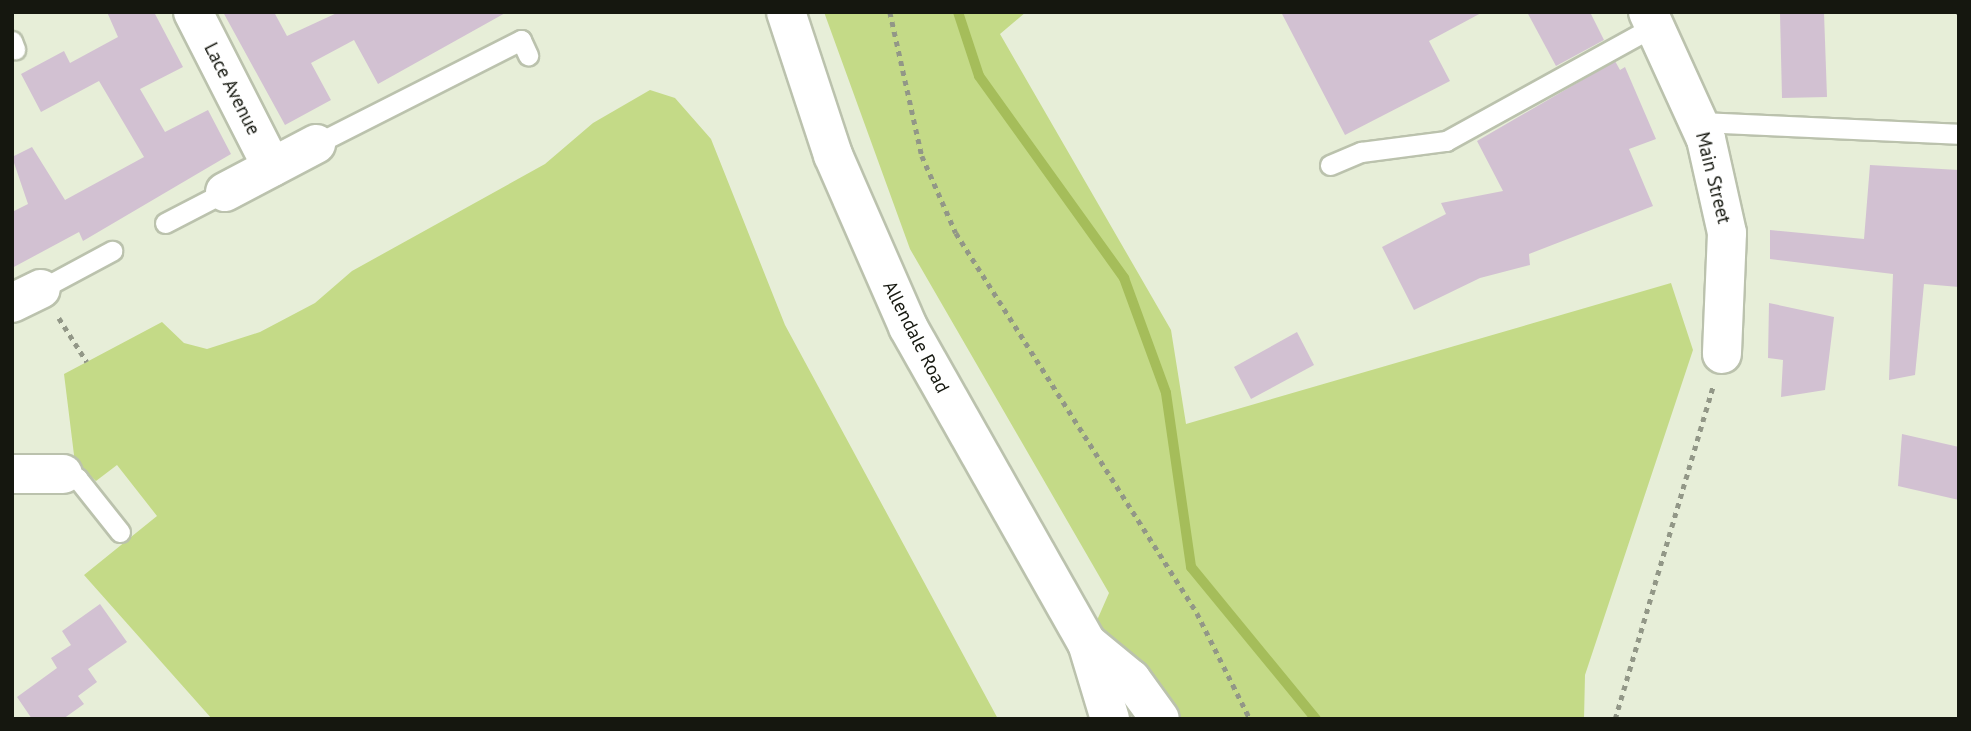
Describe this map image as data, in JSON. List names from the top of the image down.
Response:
{
  "streets": {
    "street": ["Lace Avenue", "Main Street", "Allendale Road"]
  }
}
